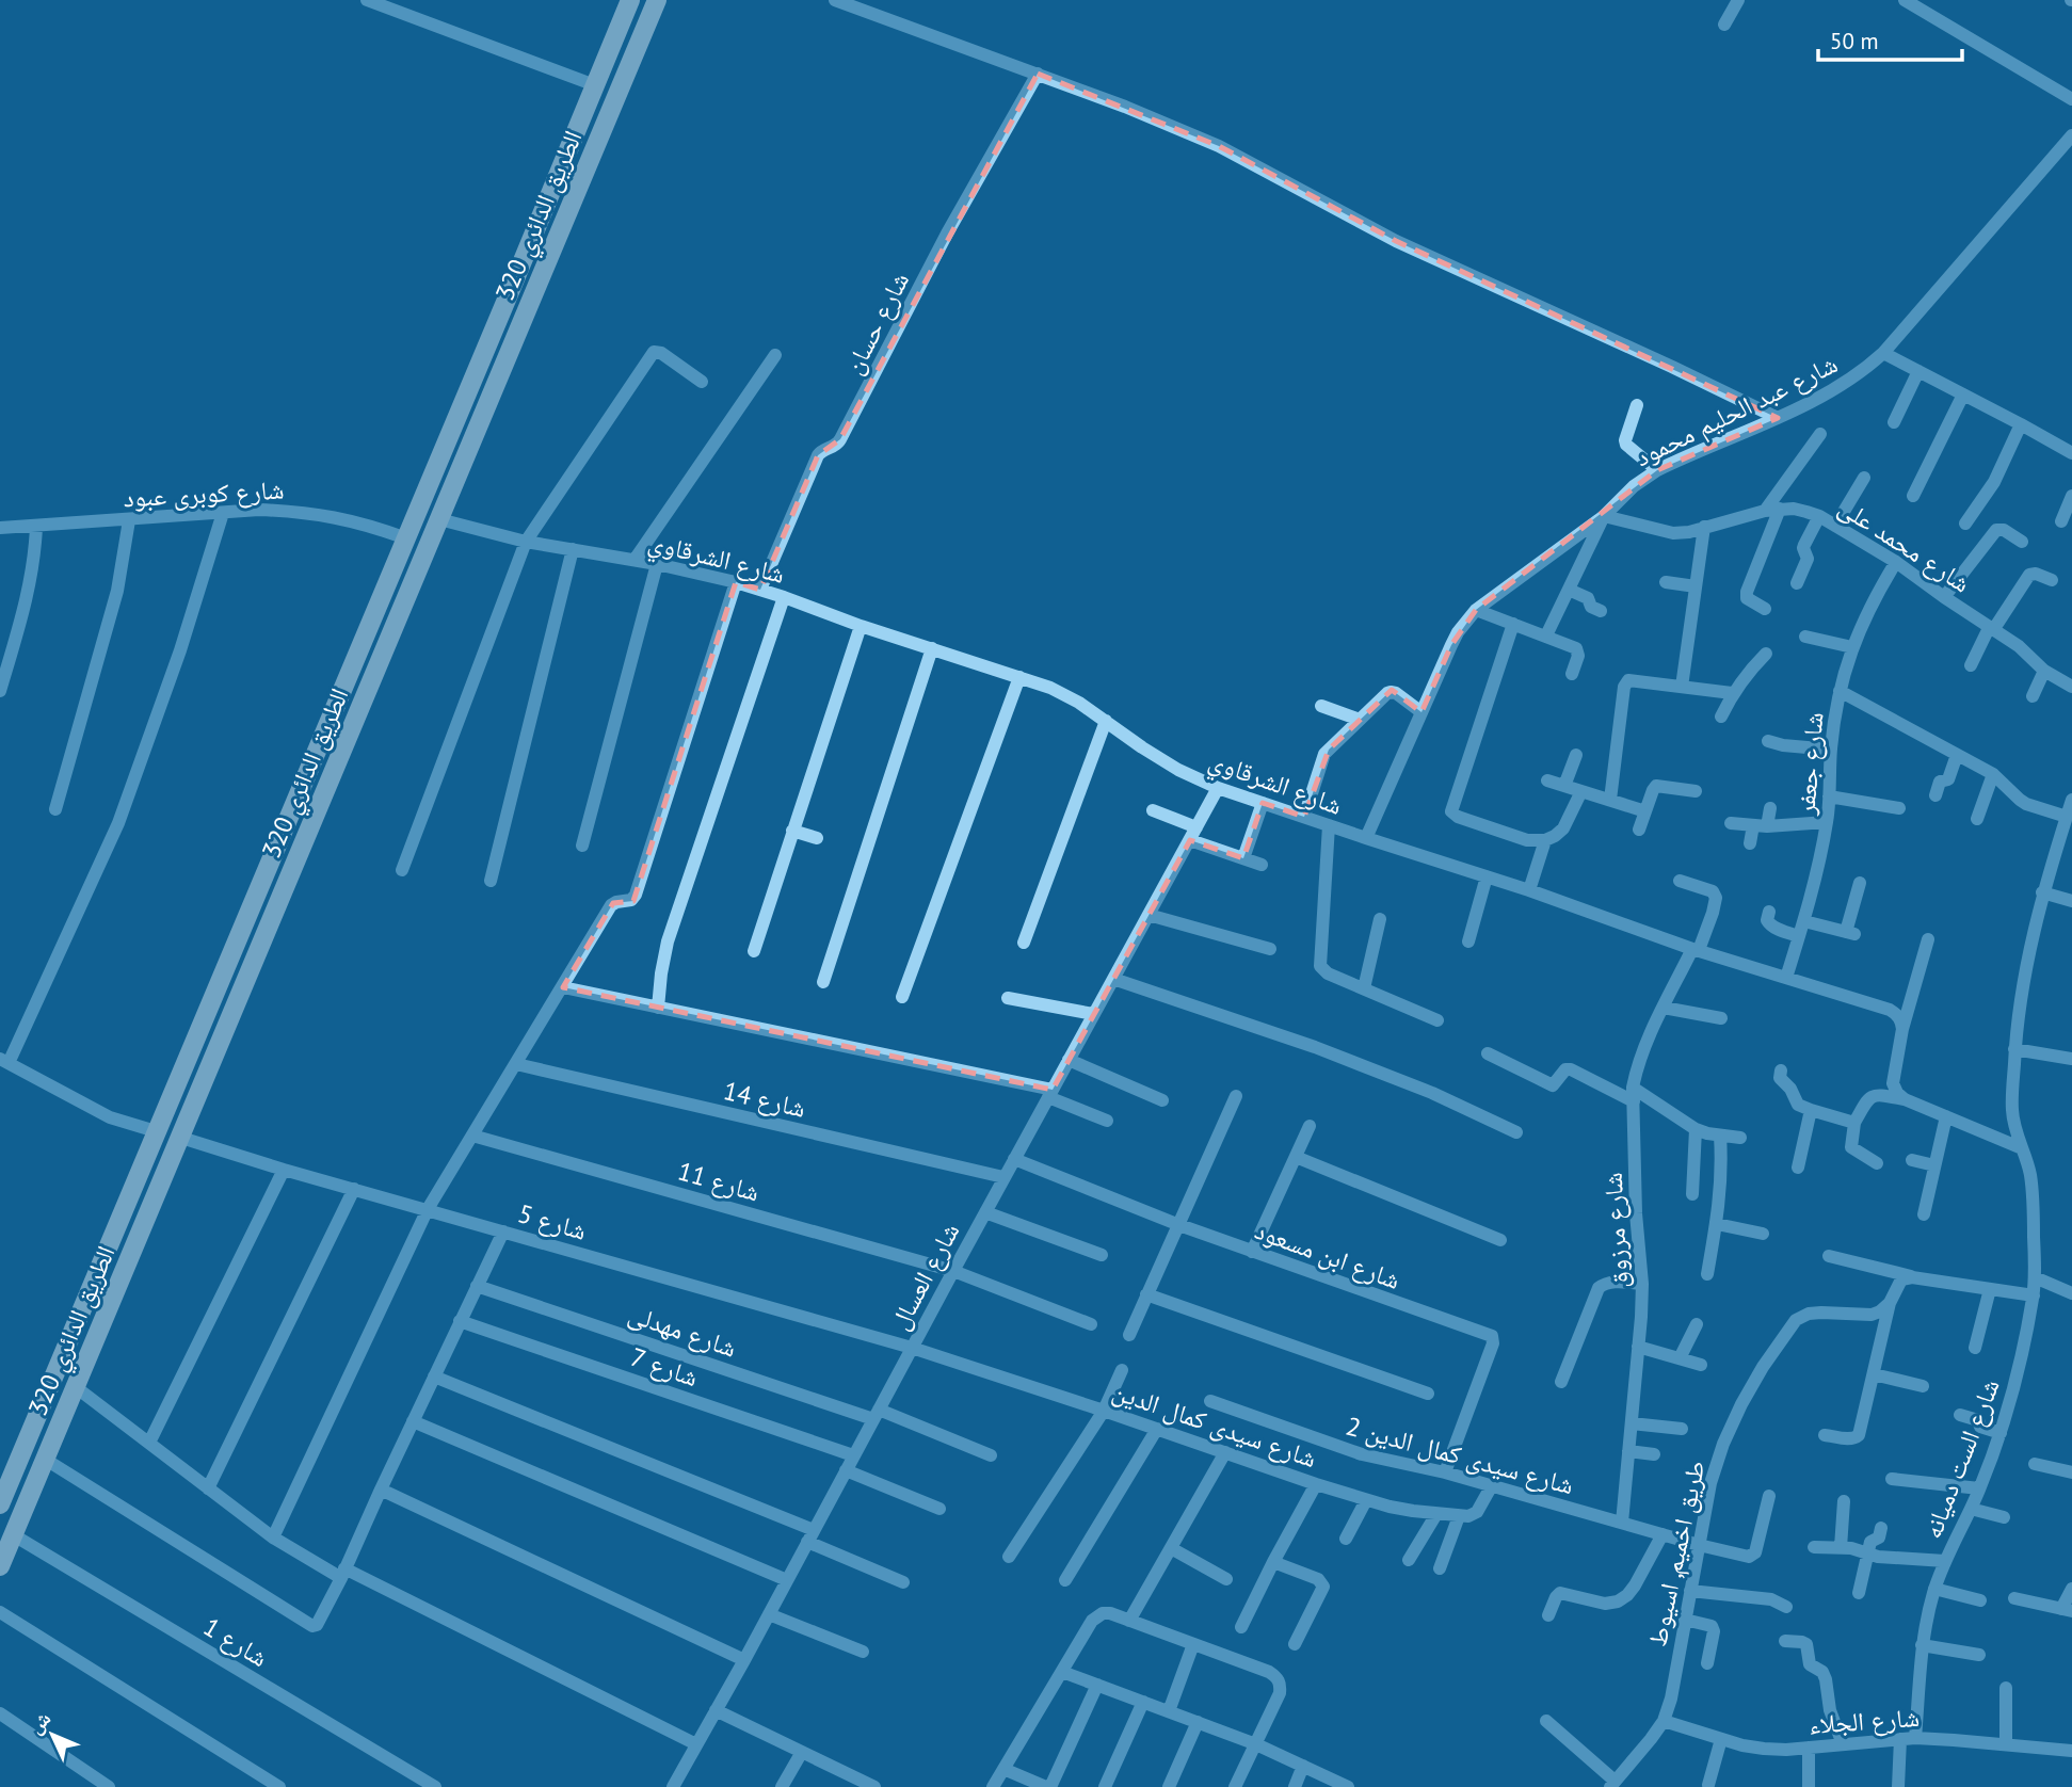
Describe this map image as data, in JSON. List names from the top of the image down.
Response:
{
  "streets": {
    "main road": ["الطريق الدائري 320"],
    "street": [
      "شارع حسان",
      "شارع عبد الحليم محمود",
      "شارع كوبرى عبود",
      "شارع محمد على",
      "شارع الشرقاوي",
      "شارع جعفر",
      "شارع 14",
      "شارع 11",
      "شارع 5",
      "شارع مرزوق",
      "شارع ابن مسعود",
      "شارع العسال",
      "شارع مهدلى",
      "شارع 7",
      "شارع سيدى كمال الدين",
      "شارع سيدى كمال الدين 2",
      "شارع الست دميانه",
      "طريق اخميم, اسيوط",
      "شارع 1",
      "شارع الجلاء"
    ]
  },
  "crossings": [
    ["الطريق الدائري 320", "شارع كوبرى عبود"],
    ["الطريق الدائري 320", "شارع الشرقاوي"],
    ["الطريق الدائري 320", "شارع 5"],
    ["الطريق الدائري 320", "شارع 1"],
    ["شارع حسان", "شارع الشرقاوي"],
    ["شارع عبد الحليم محمود", "شارع محمد على"],
    ["شارع عبد الحليم محمود", "شارع الشرقاوي"],
    ["شارع محمد على", "شارع جعفر"],
    ["شارع الشرقاوي", "شارع جعفر"],
    ["شارع الشرقاوي", "شارع مرزوق"],
    ["شارع الشرقاوي", "شارع العسال"],
    ["شارع 14", "شارع العسال"],
    ["شارع 11", "شارع العسال"],
    ["شارع 5", "شارع العسال"],
    ["شارع 5", "شارع سيدى كمال الدين"],
    ["شارع مرزوق", "شارع سيدى كمال الدين 2"],
    ["شارع ابن مسعود", "شارع العسال"],
    ["شارع ابن مسعود", "شارع سيدى كمال الدين 2"],
    ["شارع العسال", "شارع مهدلى"],
    ["شارع العسال", "شارع 7"],
    ["شارع العسال", "شارع سيدى كمال الدين"],
    ["شارع سيدى كمال الدين 2", "طريق اخميم, اسيوط"],
    ["شارع الست دميانه", "شارع الجلاء"],
    ["طريق اخميم, اسيوط", "شارع الجلاء"]
  ],
  "scale_bar": "50 m",
  "north": "top left"
}
